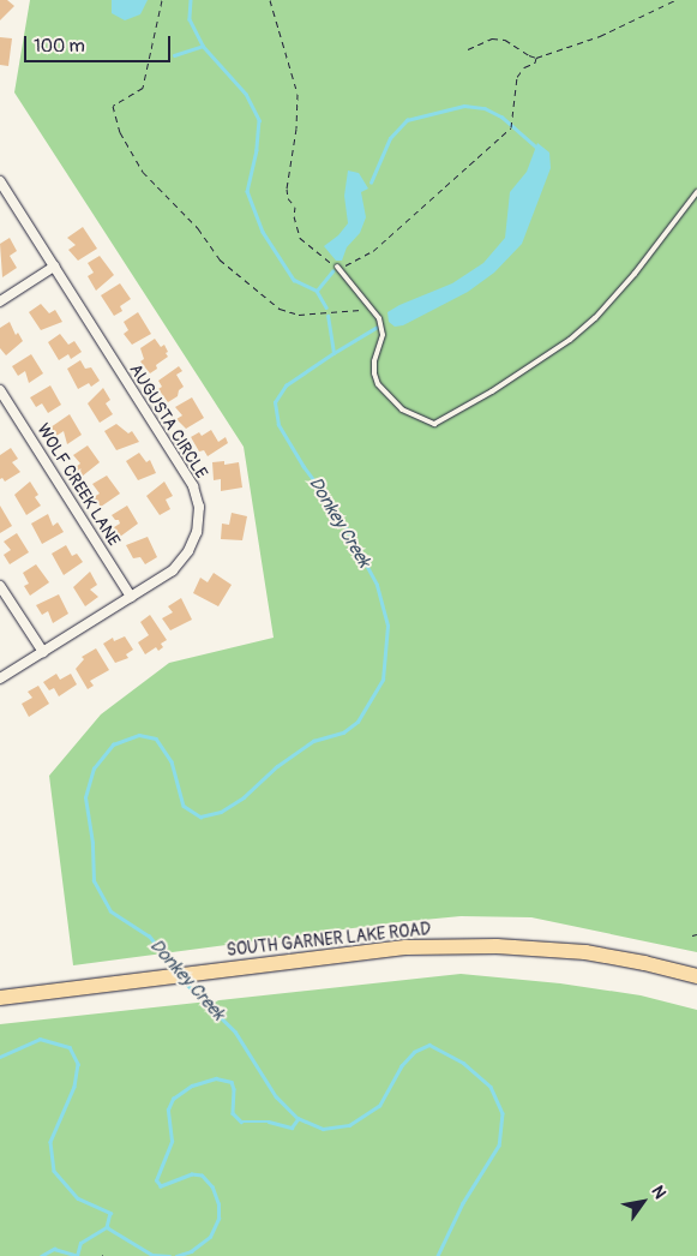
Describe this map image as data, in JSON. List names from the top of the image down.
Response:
{
  "streets": {
    "main road": ["SOUTH GARNER LAKE ROAD"],
    "street": ["AUGUSTA CIRCLE", "WOLF CREEK LANE"]
  },
  "crossings": [
    ["AUGUSTA CIRCLE", "WOLF CREEK LANE"]
  ],
  "water": ["Donkey Creek"],
  "scale_bar": "100 m",
  "north": "top right"
}
